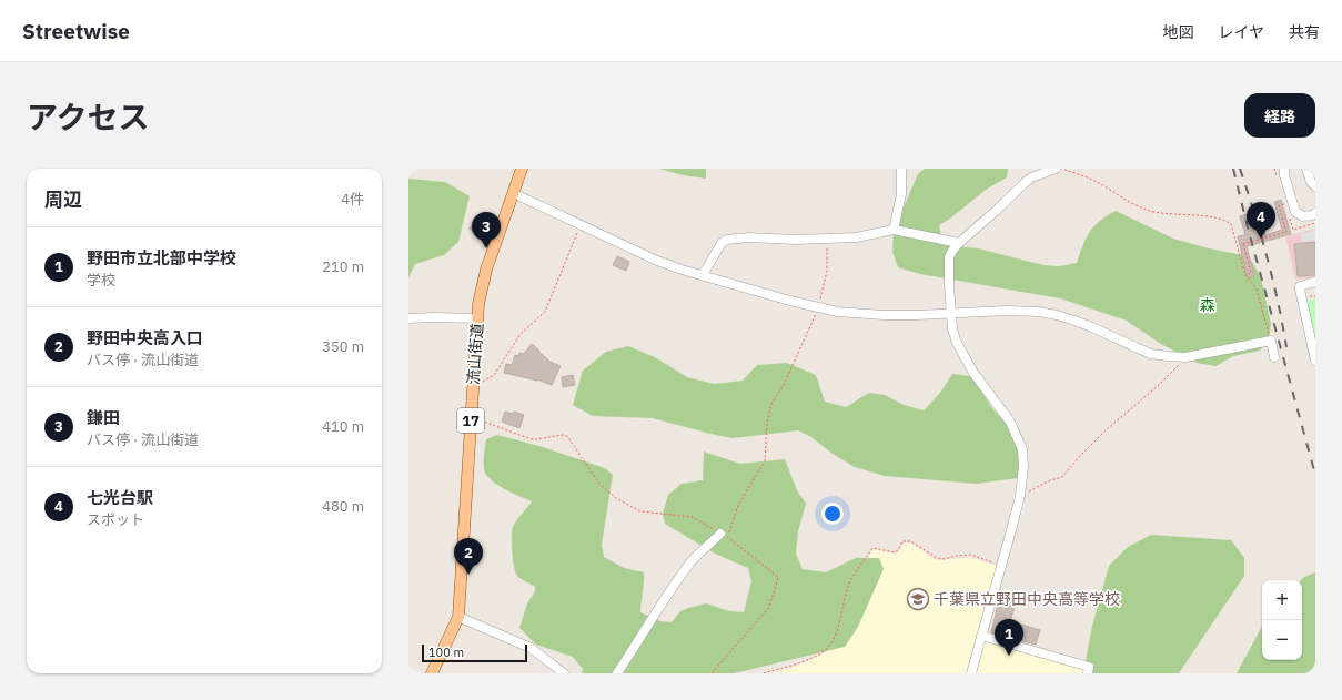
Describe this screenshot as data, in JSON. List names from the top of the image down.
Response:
{
  "streets": {
    "main road": ["流山街道", "17"]
  },
  "parks": ["森"],
  "places": {
    "school or university": ["千葉県立野田中央高等学校"]
  },
  "scale_bar": "100 m",
  "page": {
    "header": "Streetwise",
    "nav": ["地図", "レイヤ", "共有"],
    "title": "アクセス",
    "buttons": "経路",
    "heading": ["周辺", "4件"],
    "pins": [
      "4",
      "3",
      "2",
      "1"
    ],
    "list": [
      {
        "mark": "1",
        "name": "野田市立北部中学校",
        "note": "学校",
        "value": "210 m"
      },
      {
        "mark": "2",
        "name": "野田中央高入口",
        "note": "バス停 · 流山街道",
        "value": "350 m"
      },
      {
        "mark": "3",
        "name": "鎌田",
        "note": "バス停 · 流山街道",
        "value": "410 m"
      },
      {
        "mark": "4",
        "name": "七光台駅",
        "note": "スポット",
        "value": "480 m"
      }
    ],
    "map_buttons": ["+", "−"],
    "scale": "100 m"
  }
}
